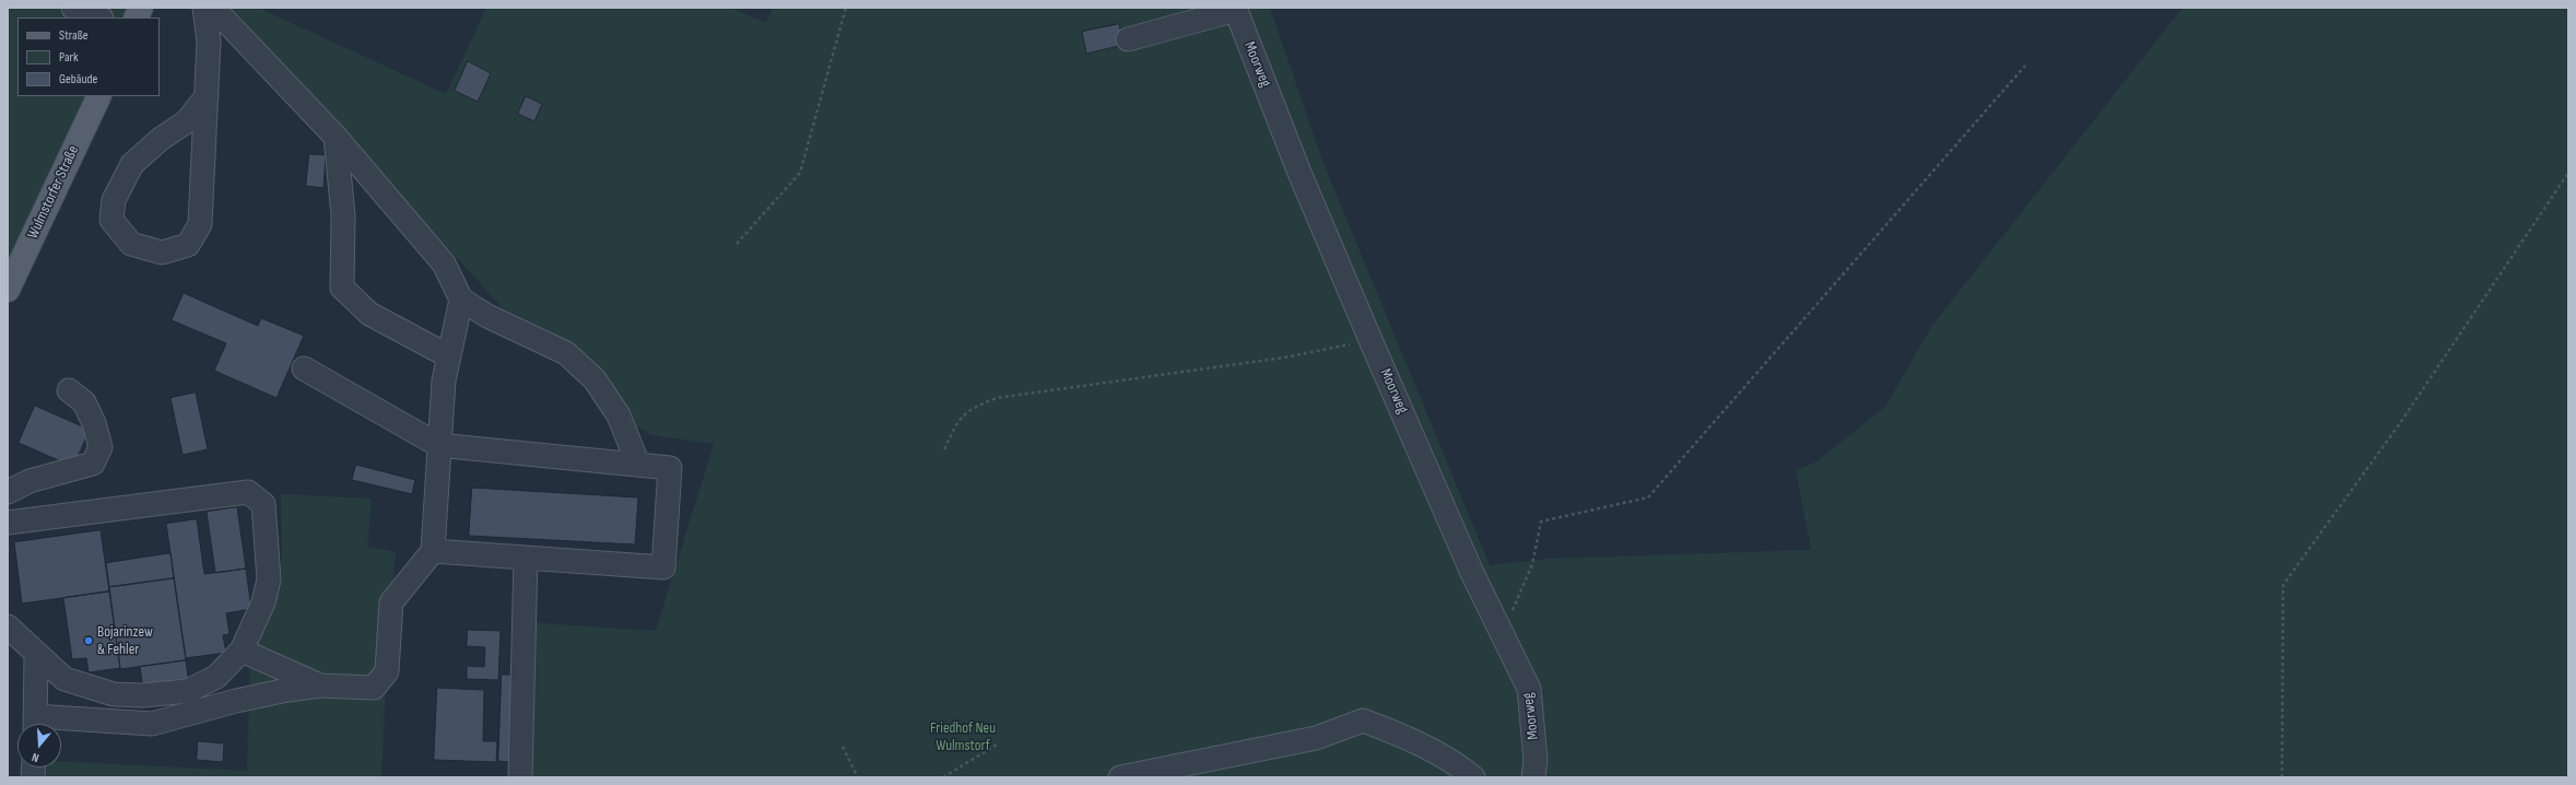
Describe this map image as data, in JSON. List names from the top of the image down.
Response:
{
  "streets": {
    "main road": ["Wulmstorfer Straße"],
    "street": ["Moorweg"]
  },
  "parks": ["Friedhof Neu Wulmstorf"],
  "places": ["Bojarinzew & Fehler"],
  "legend": ["Straße", "Park", "Gebäude"],
  "north": "bottom"
}
